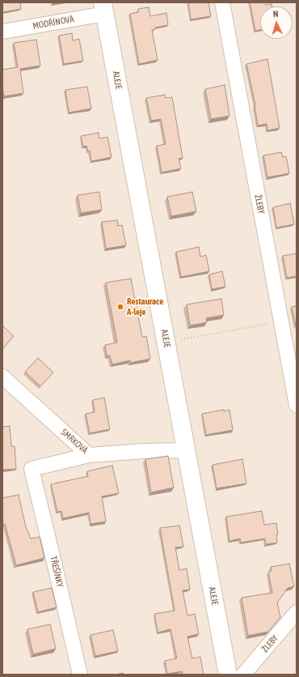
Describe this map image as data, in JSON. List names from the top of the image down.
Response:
{
  "streets": {
    "street": [
      "MODŘÍNOVÁ",
      "ALEJE",
      "ŽLEBY",
      "SMRKOVÁ",
      "TŘEŠÍNKY"
    ]
  },
  "crossings": [
    ["MODŘÍNOVÁ", "ALEJE"],
    ["ALEJE", "SMRKOVÁ"],
    ["SMRKOVÁ", "TŘEŠÍNKY"]
  ],
  "places": ["Restaurace A-leje"],
  "north": "top"
}
